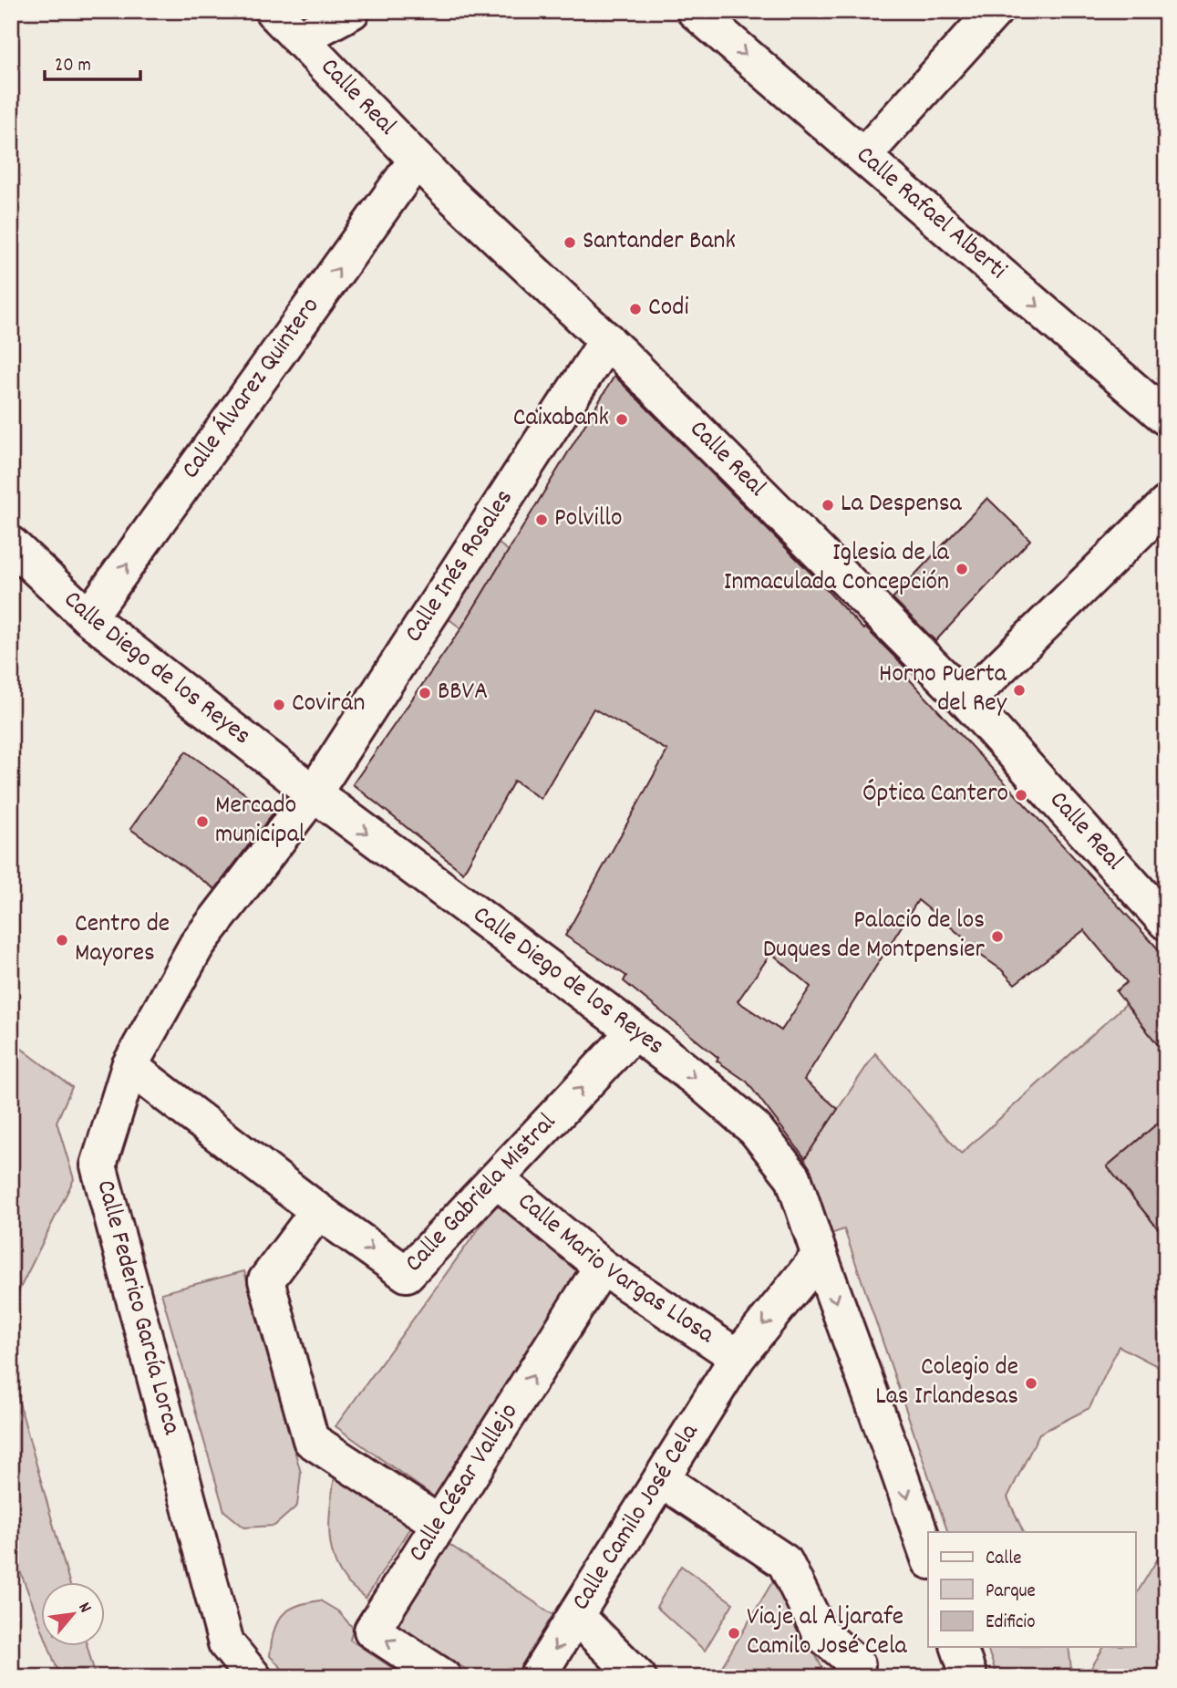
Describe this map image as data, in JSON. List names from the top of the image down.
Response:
{
  "streets": {
    "street": [
      "Calle Real",
      "Calle Rafael Alberti",
      "Calle Álvarez Quintero",
      "Calle Inés Rosales",
      "Calle Diego de los Reyes",
      "Calle Gabriela Mistral",
      "Calle Mario Vargas Llosa",
      "Calle Federico García Lorca",
      "Calle César Vallejo",
      "Calle Camilo José Cela"
    ]
  },
  "crossings": [
    ["Calle Real", "Calle Álvarez Quintero"],
    ["Calle Real", "Calle Inés Rosales"],
    ["Calle Álvarez Quintero", "Calle Diego de los Reyes"],
    ["Calle Inés Rosales", "Calle Diego de los Reyes"],
    ["Calle Inés Rosales", "Calle Federico García Lorca"],
    ["Calle Diego de los Reyes", "Calle Gabriela Mistral"],
    ["Calle Diego de los Reyes", "Calle Federico García Lorca"],
    ["Calle Diego de los Reyes", "Calle Camilo José Cela"],
    ["Calle Gabriela Mistral", "Calle Mario Vargas Llosa"],
    ["Calle Gabriela Mistral", "Calle Federico García Lorca"],
    ["Calle Mario Vargas Llosa", "Calle César Vallejo"],
    ["Calle Mario Vargas Llosa", "Calle Camilo José Cela"]
  ],
  "one_way": [
    "Calle Rafael Alberti",
    "Calle Álvarez Quintero",
    "Calle Diego de los Reyes",
    "Calle Gabriela Mistral",
    "Calle César Vallejo",
    "Calle Camilo José Cela"
  ],
  "places": [
    "Santander Bank",
    "Codi",
    "Caixabank",
    "La Despensa",
    "Polvillo",
    "Iglesia de la Inmaculada Concepción",
    "Horno Puerta del Rey",
    "BBVA",
    "Covirán",
    "Óptica Cantero",
    "Mercado municipal",
    "Palacio de los Duques de Montpensier",
    "Centro de Mayores",
    "Colegio de Las Irlandesas",
    "Viaje al Aljarafe Camilo José Cela"
  ],
  "legend": ["Calle", "Parque", "Edificio"],
  "scale_bar": "20 m",
  "north": "top right"
}
